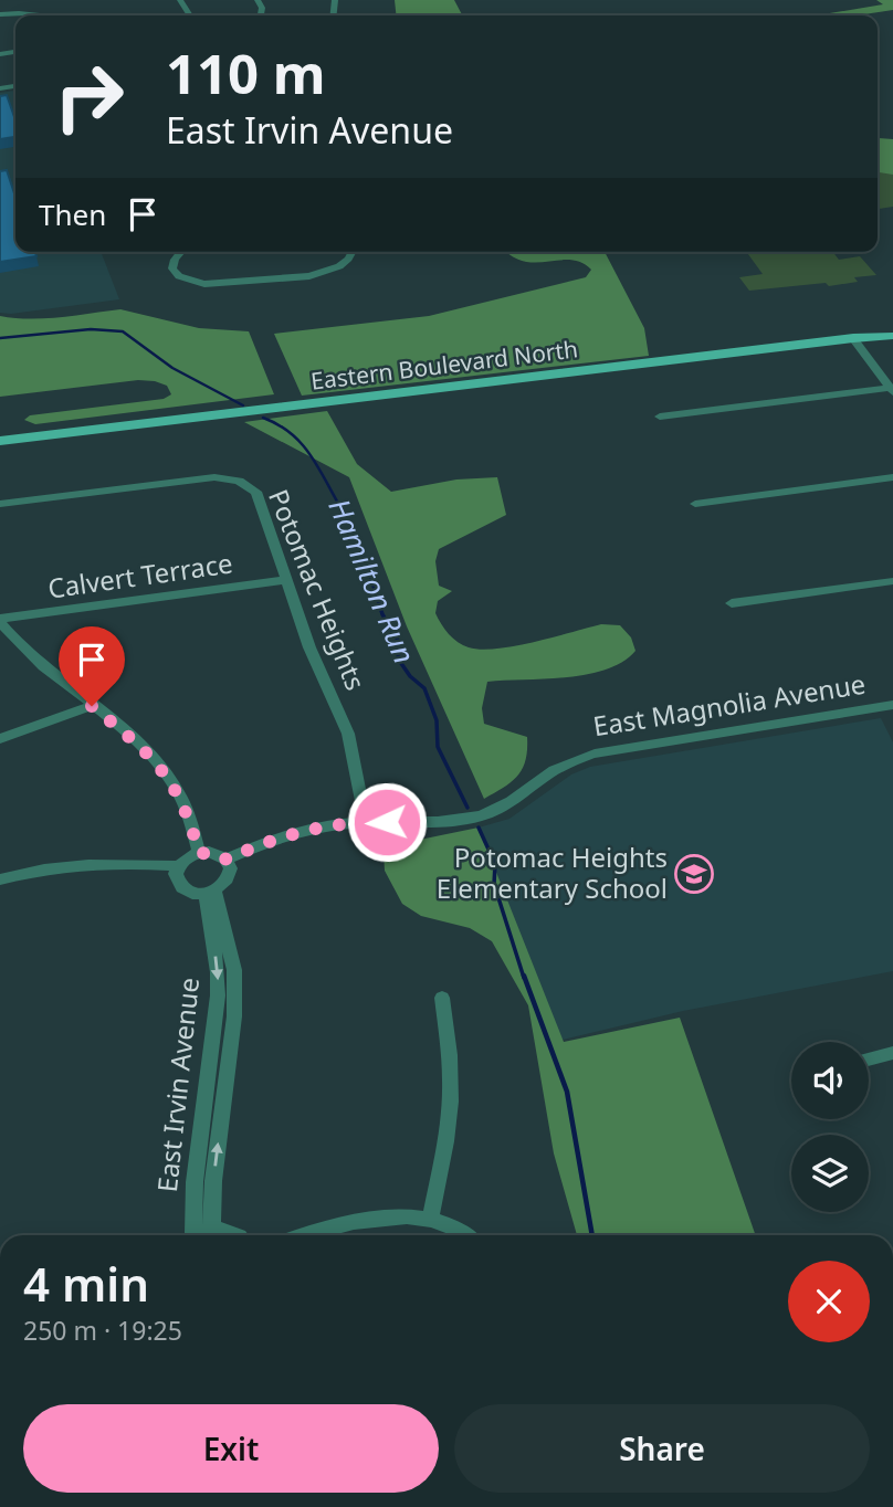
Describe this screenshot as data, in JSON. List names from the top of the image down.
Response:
{
  "streets": {
    "main road": ["Eastern Boulevard North"],
    "street": [
      "Calvert Terrace",
      "Potomac Heights",
      "East Magnolia Avenue",
      "East Irvin Avenue"
    ]
  },
  "crossings": [
    ["Calvert Terrace", "Potomac Heights"],
    ["Potomac Heights", "East Magnolia Avenue"],
    ["East Magnolia Avenue", "East Irvin Avenue"]
  ],
  "water": ["Hamilton Run"],
  "places": {
    "school or university": ["Potomac Heights Elementary School"]
  },
  "page": {
    "turn": ["110 m", "East Irvin Avenue"],
    "then": "Then",
    "heading": ["4 min", "250 m · 19:25"],
    "buttons": ["Exit", "Share"]
  }
}
